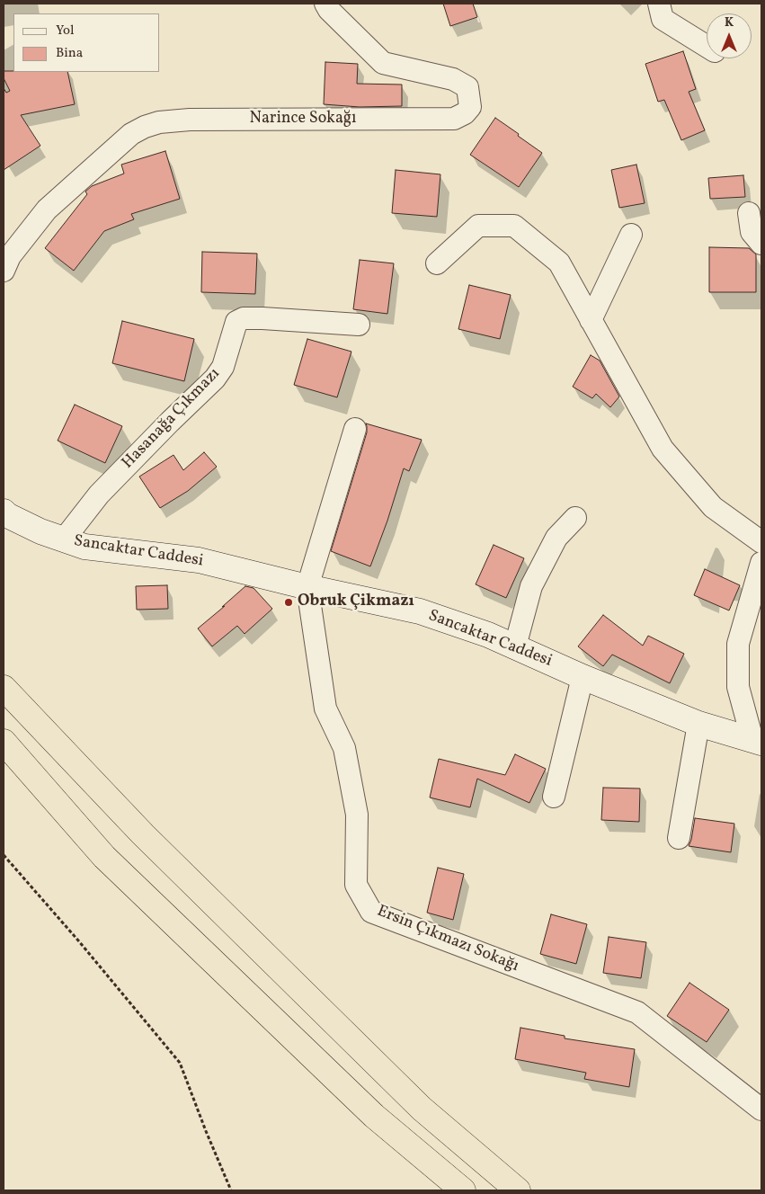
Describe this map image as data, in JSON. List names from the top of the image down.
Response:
{
  "streets": {
    "street": [
      "Narince Sokağı",
      "Hasanağa Çıkmazı",
      "Sancaktar Caddesi",
      "Ersin Çıkmazı Sokağı"
    ]
  },
  "crossings": [
    ["Hasanağa Çıkmazı", "Sancaktar Caddesi"],
    ["Sancaktar Caddesi", "Ersin Çıkmazı Sokağı"]
  ],
  "places": ["Obruk Çikmazı"],
  "legend": ["Yol", "Bina"],
  "north": "top"
}
